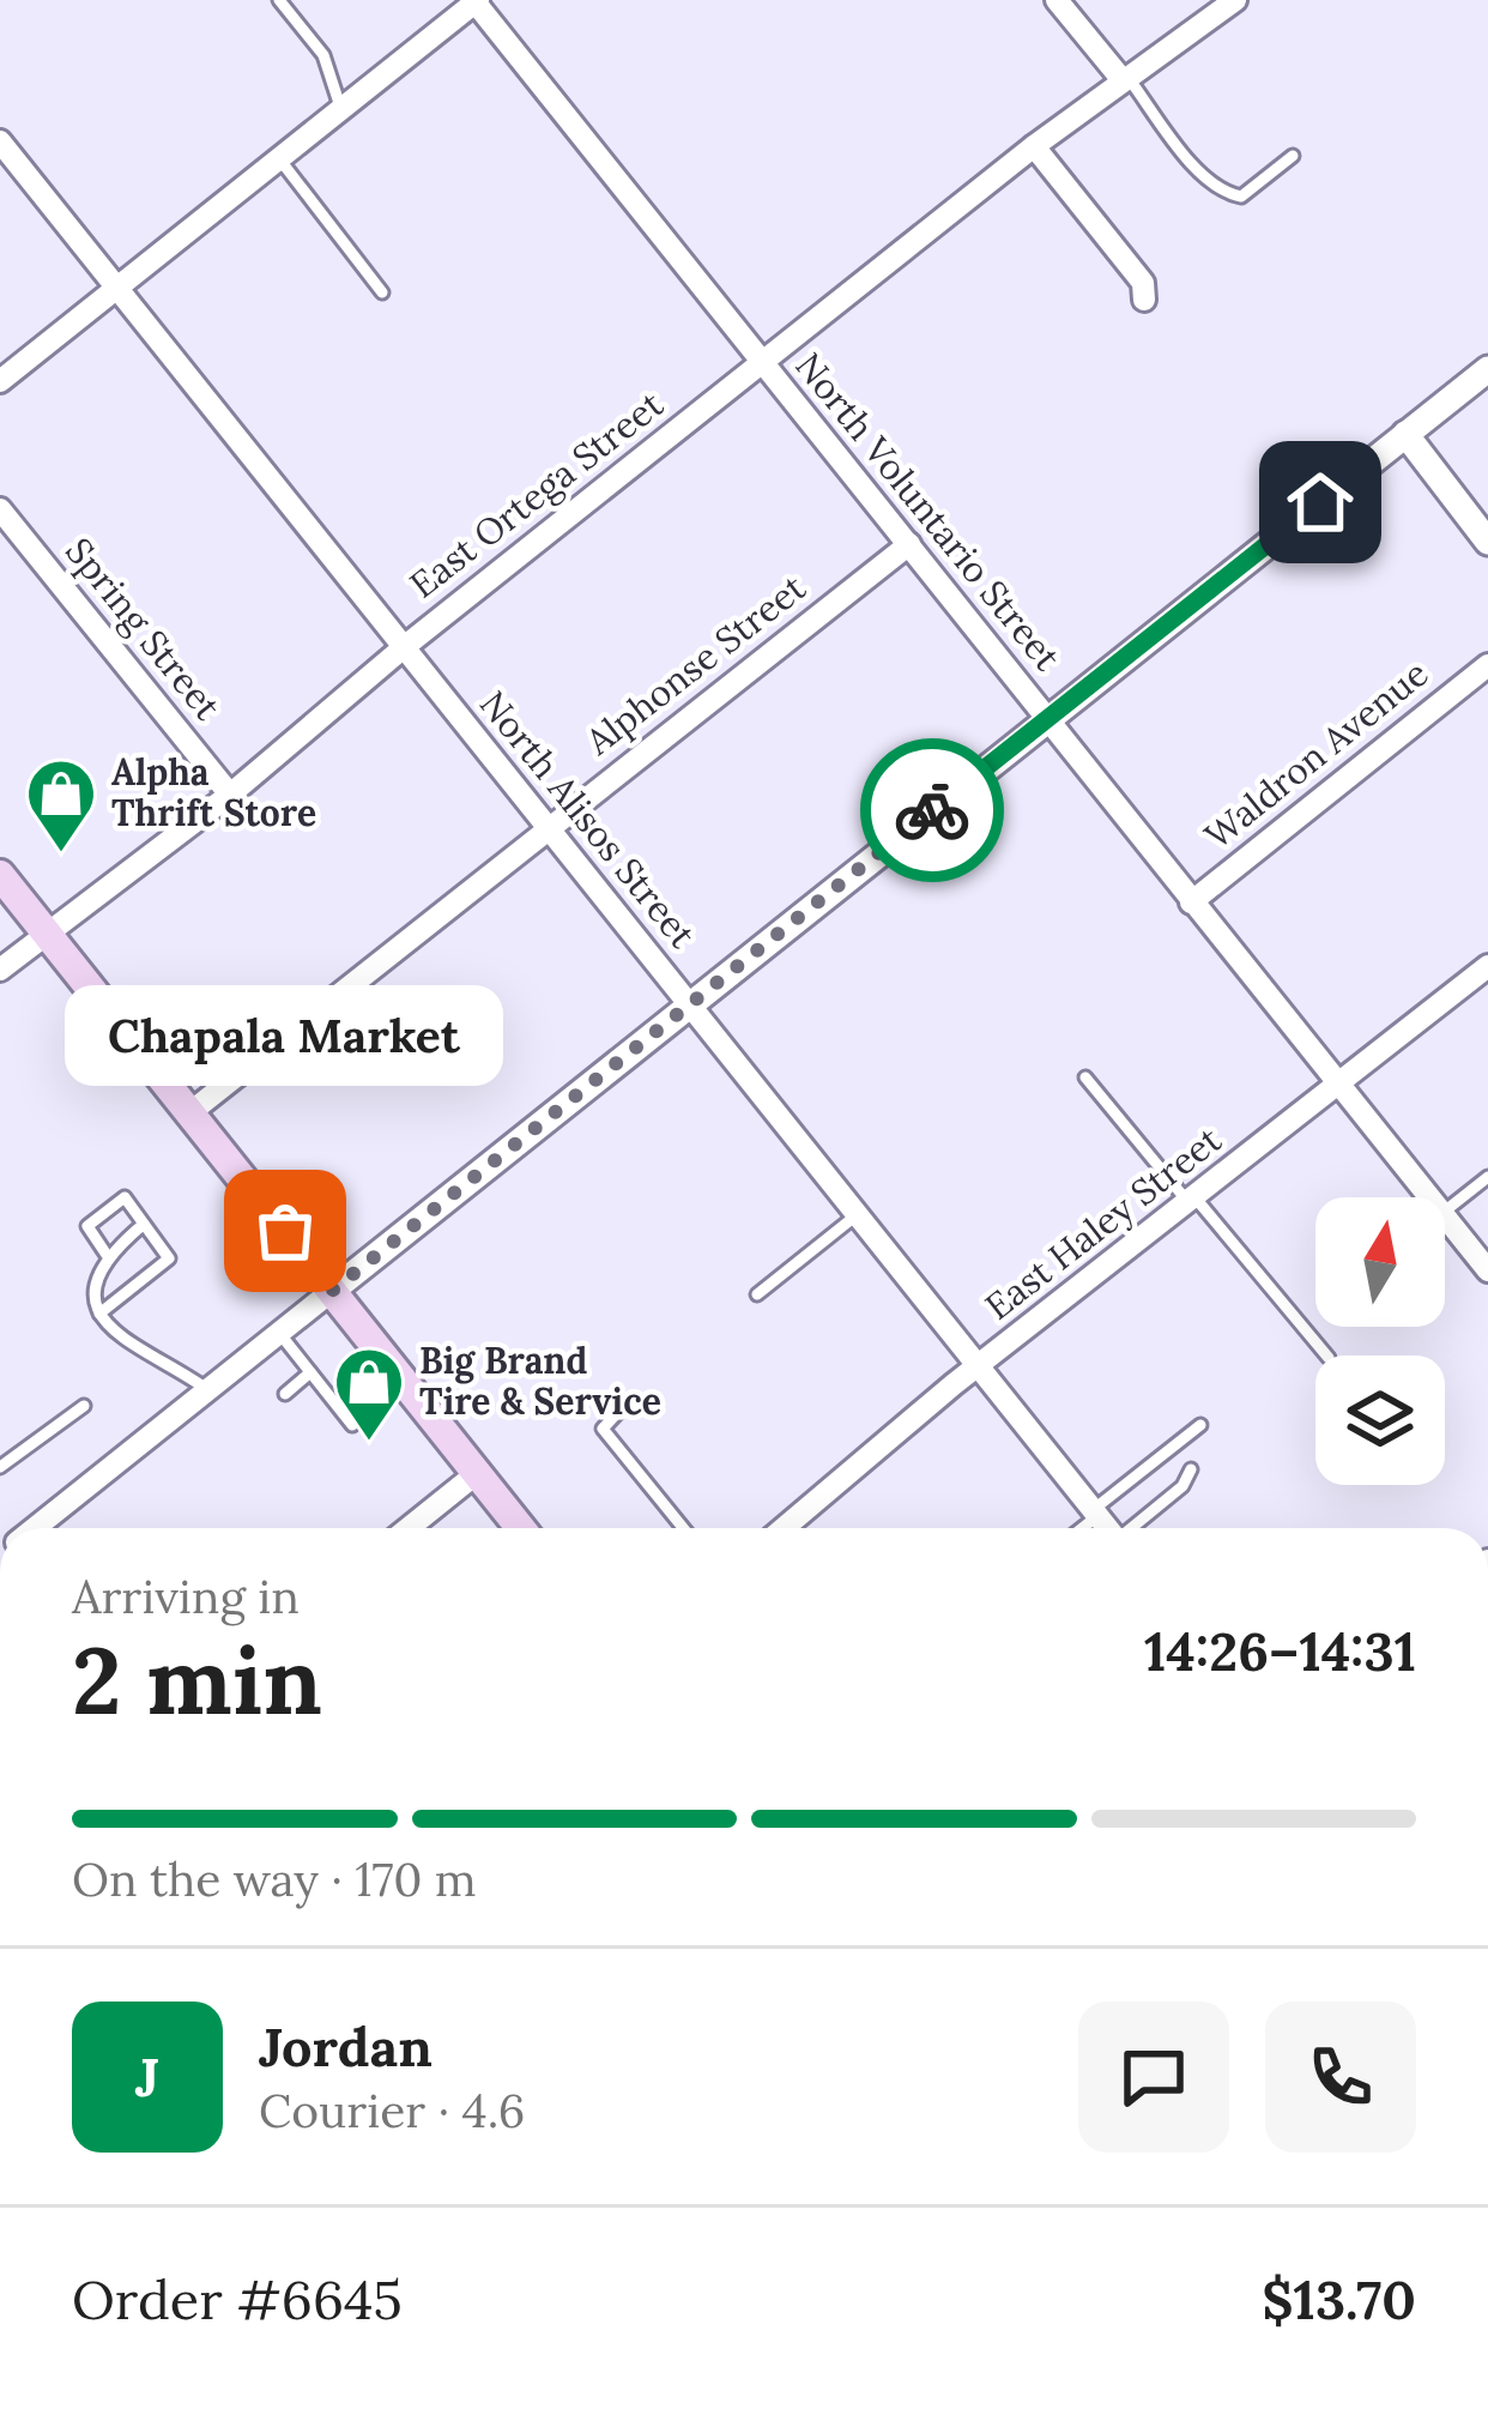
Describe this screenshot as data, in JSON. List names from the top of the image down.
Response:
{
  "streets": {
    "street": [
      "East Ortega Street",
      "North Voluntario Street",
      "Spring Street",
      "Alphonse Street",
      "Waldron Avenue",
      "North Alisos Street",
      "East Haley Street"
    ]
  },
  "crossings": [
    ["East Ortega Street", "North Voluntario Street"],
    ["East Ortega Street", "Spring Street"],
    ["East Ortega Street", "North Alisos Street"],
    ["North Voluntario Street", "Alphonse Street"],
    ["North Voluntario Street", "Waldron Avenue"],
    ["North Voluntario Street", "East Haley Street"],
    ["Alphonse Street", "North Alisos Street"],
    ["North Alisos Street", "East Haley Street"]
  ],
  "places": {
    "shop": ["Alpha Thrift Store", "Big Brand Tire & Service"],
    "other": ["Chapala Market"]
  },
  "north": "top",
  "page": {
    "bubble": "Chapala Market",
    "heading": ["2 min", "Arriving in", "14:26–14:31"],
    "panel": [
      "Jordan",
      "Courier · 4.6",
      "Order #6645",
      "$13.70"
    ],
    "bar": "On the way · 170 m",
    "round": "J"
  }
}
